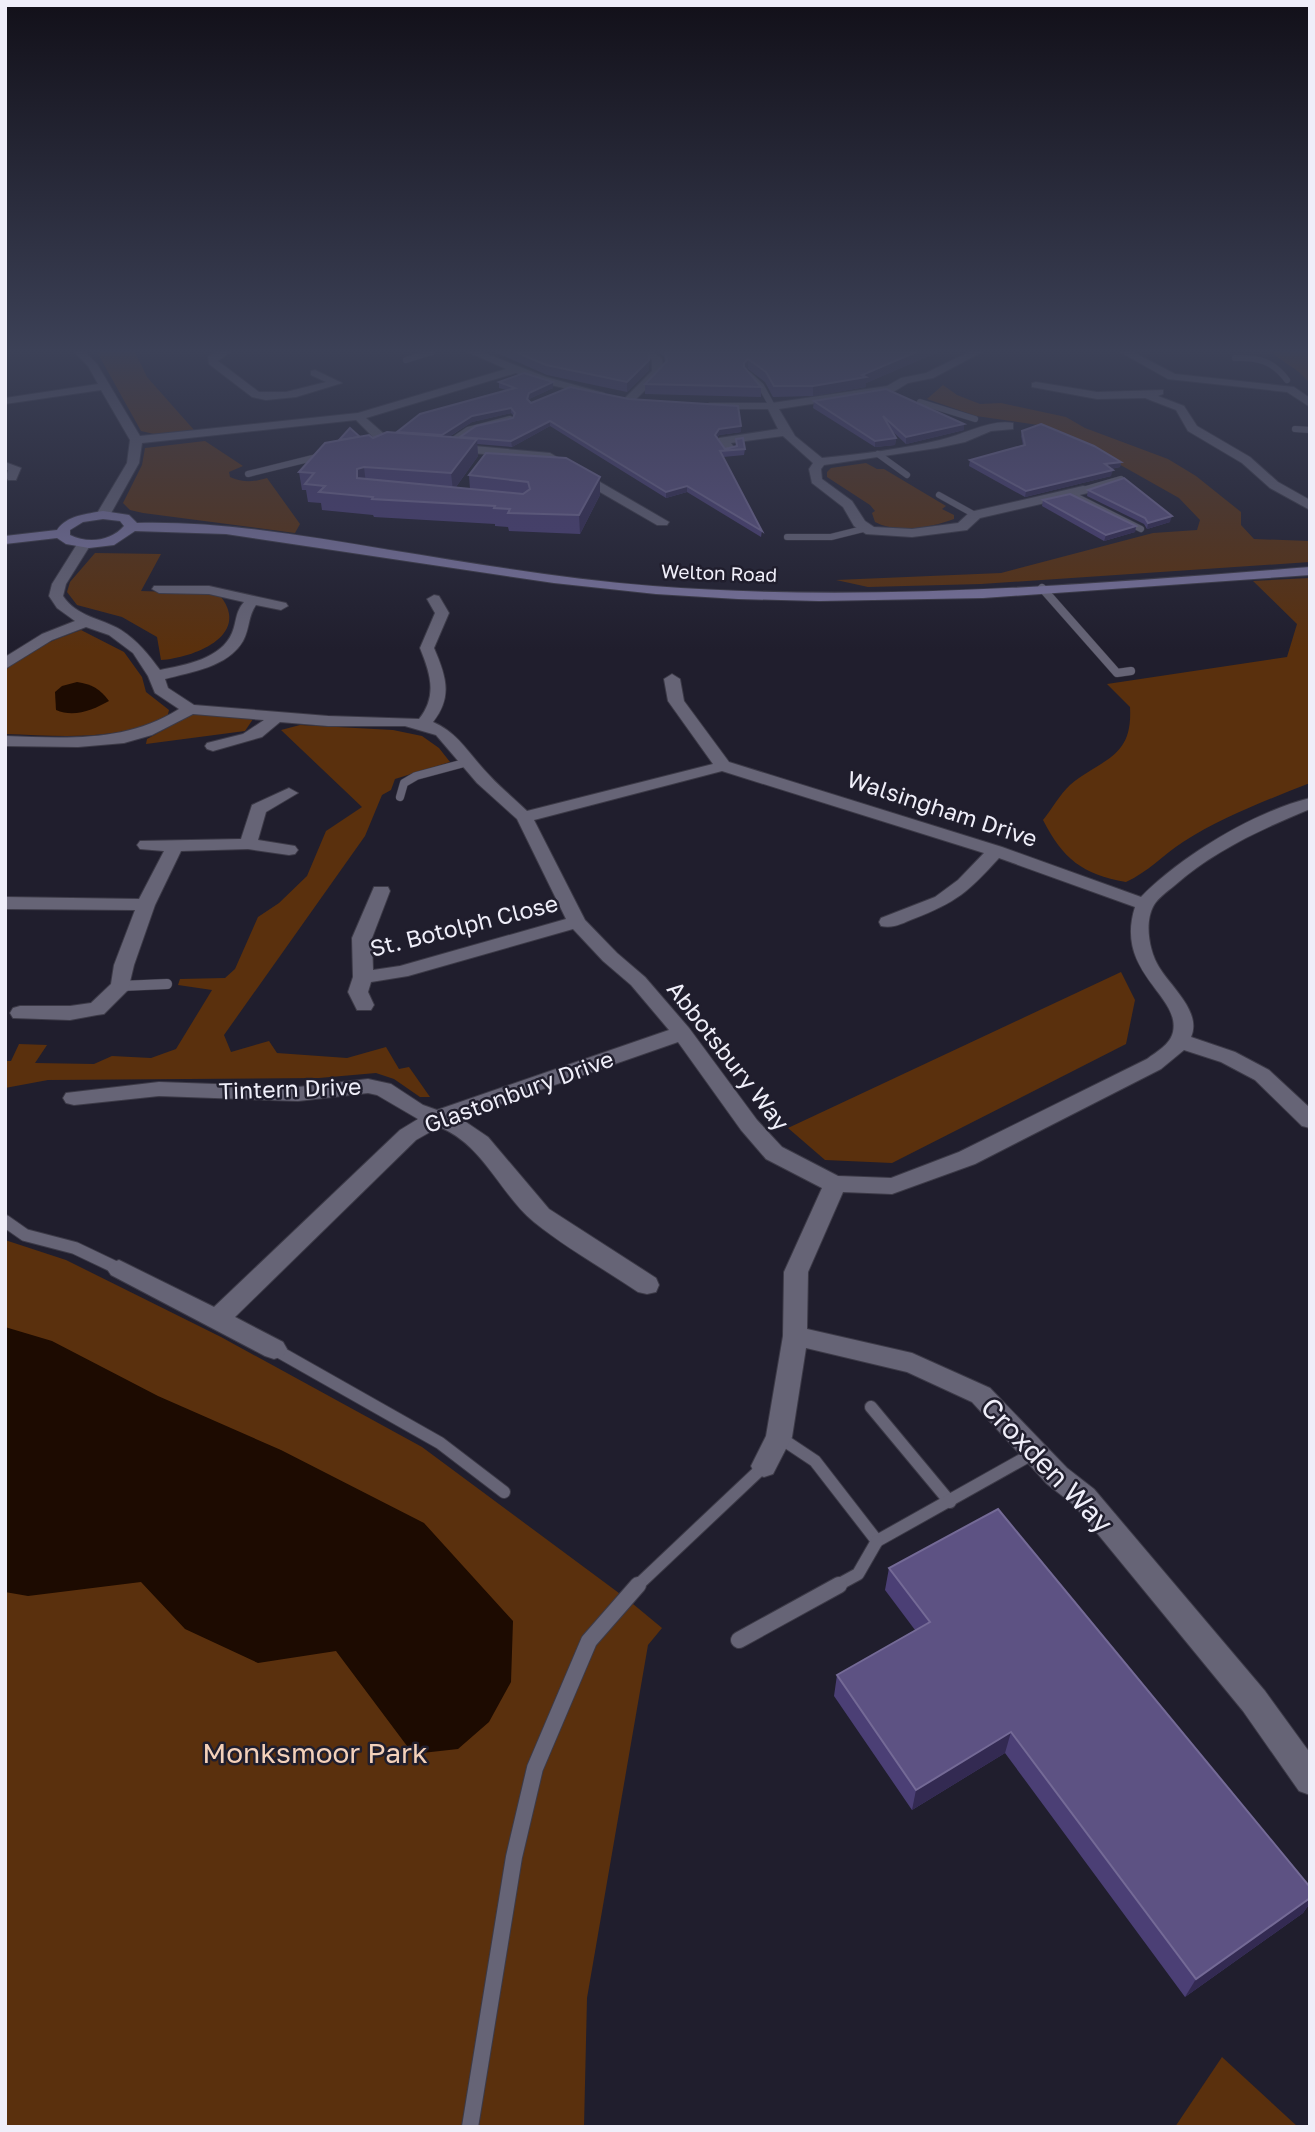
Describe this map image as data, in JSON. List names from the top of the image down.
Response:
{
  "streets": {
    "street": [
      "Welton Road",
      "Walsingham Drive",
      "St. Botolph Close",
      "Abbotsbury Way",
      "Tintern Drive",
      "Glastonbury Drive",
      "Croxden Way"
    ]
  },
  "crossings": [
    ["St. Botolph Close", "Abbotsbury Way"],
    ["Abbotsbury Way", "Glastonbury Drive"],
    ["Tintern Drive", "Glastonbury Drive"]
  ],
  "parks": ["Monksmoor Park"]
}
